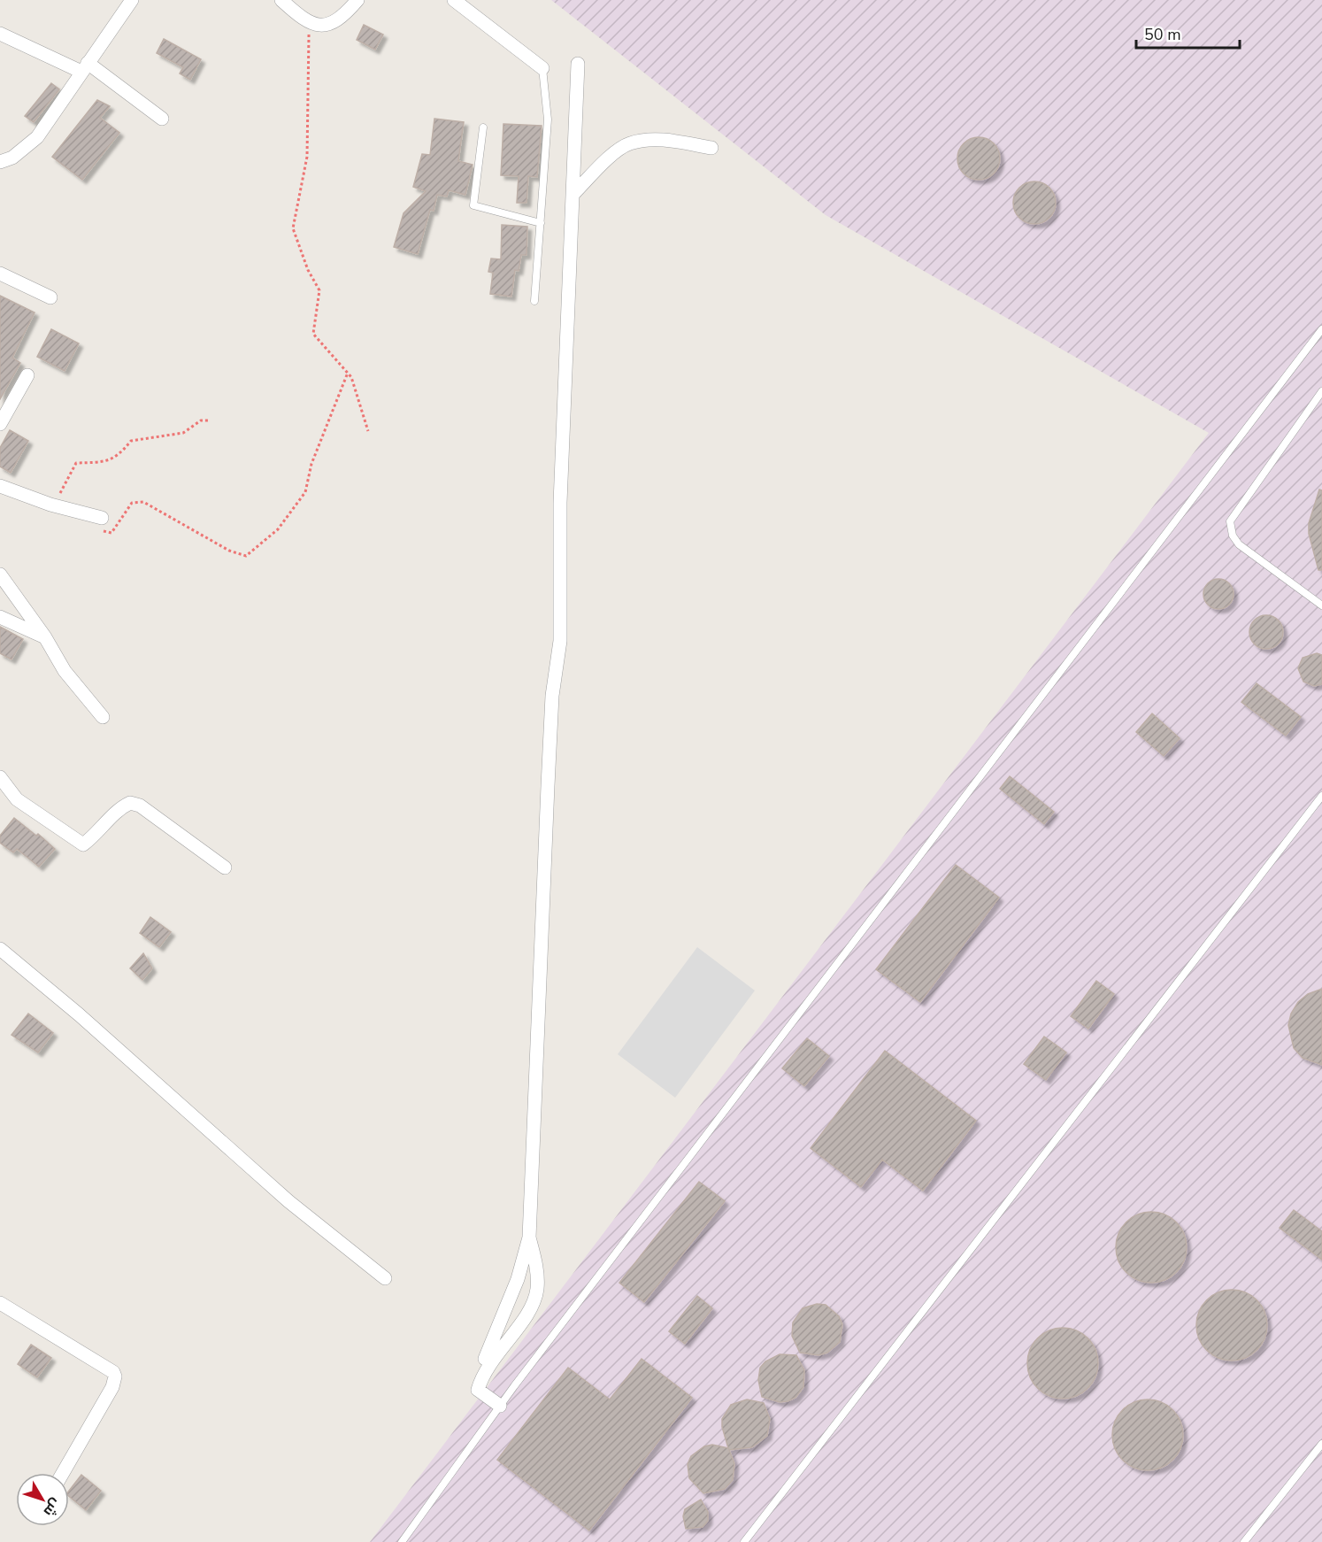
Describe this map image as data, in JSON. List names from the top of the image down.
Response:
{
  "scale_bar": "50 m",
  "north": "bottom right"
}
